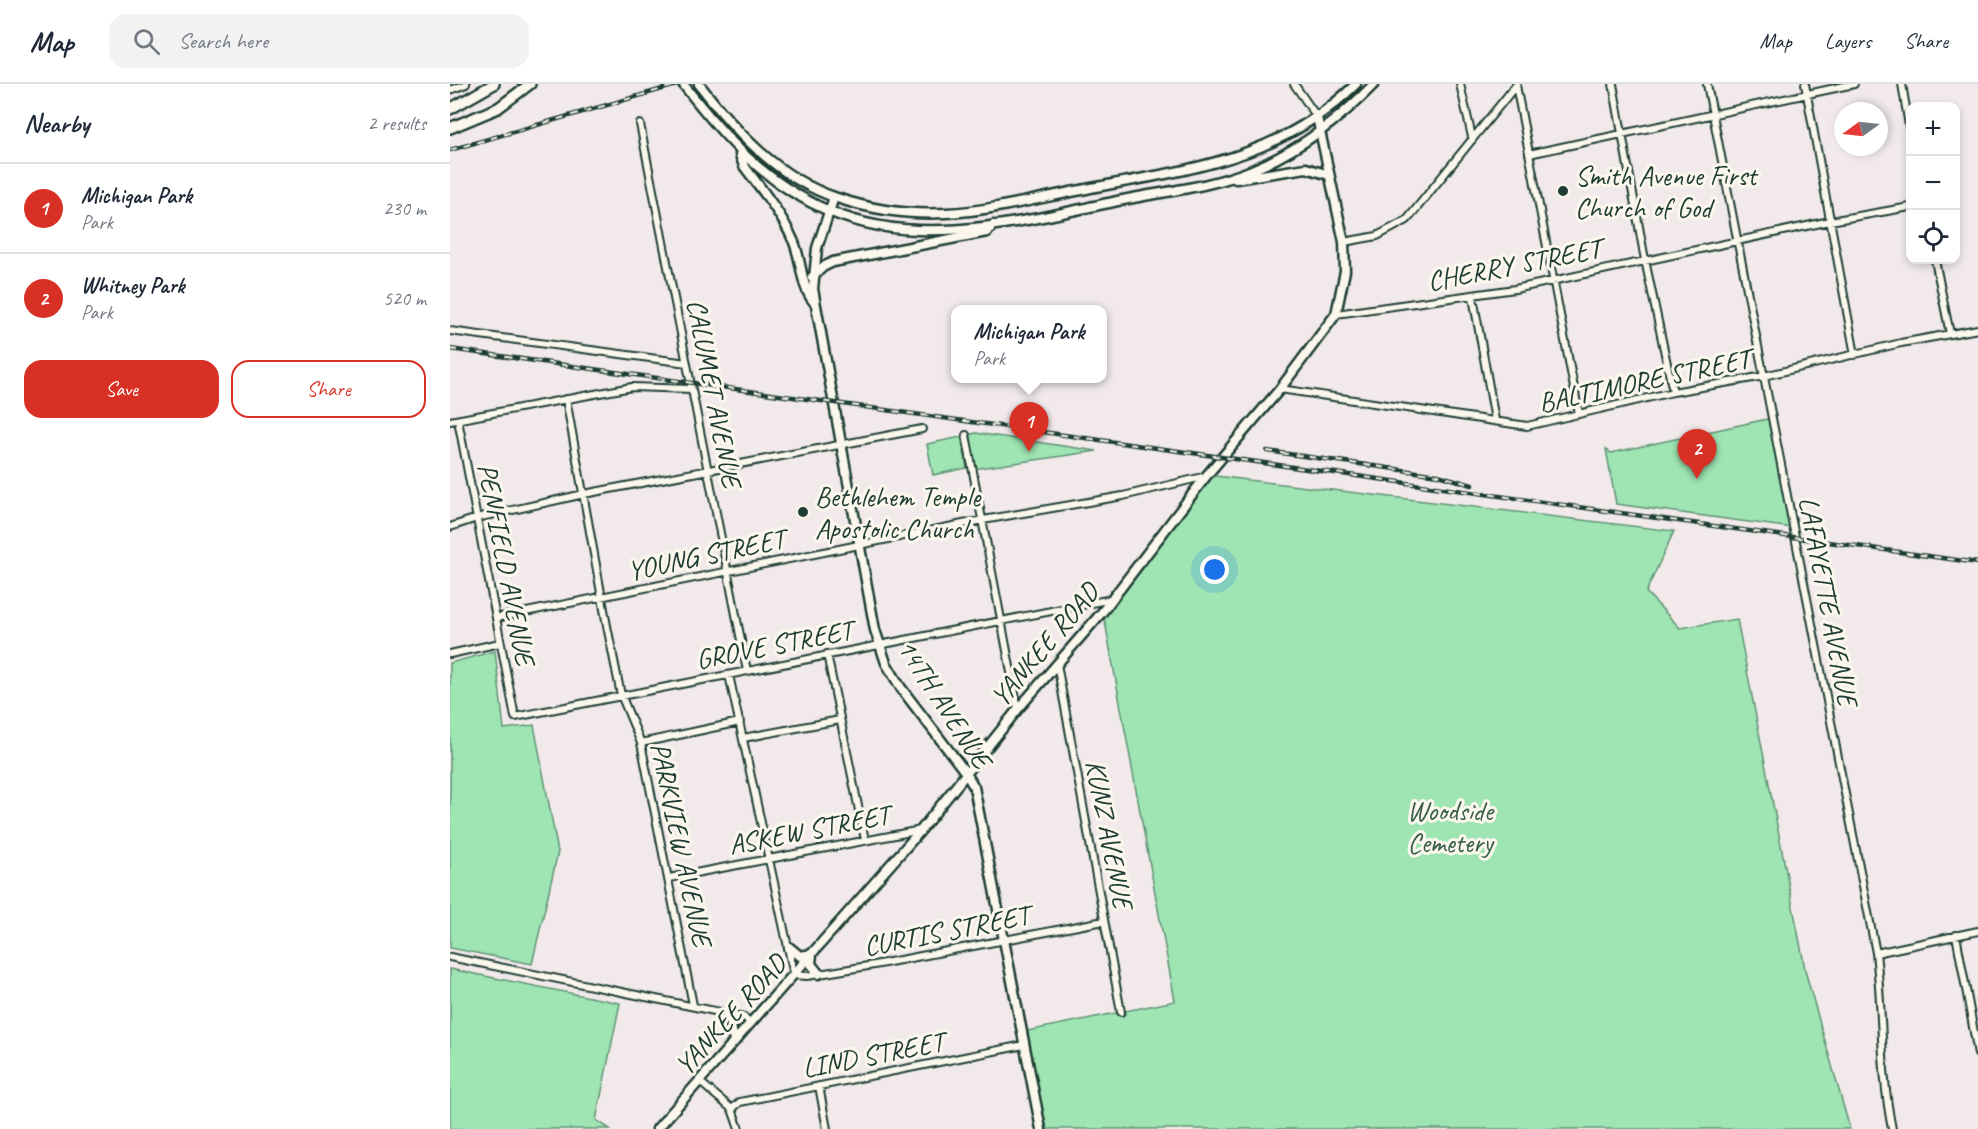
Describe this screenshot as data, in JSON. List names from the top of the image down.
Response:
{
  "streets": {
    "street": [
      "CHERRY STREET",
      "BALTIMORE STREET",
      "CALUMET AVENUE",
      "YOUNG STREET",
      "PENFIELD AVENUE",
      "LAFAYETTE AVENUE",
      "GROVE STREET",
      "YANKEE ROAD",
      "14TH AVENUE",
      "ASKEW STREET",
      "KUNZ AVENUE",
      "PARKVIEW AVENUE",
      "CURTIS STREET",
      "LIND STREET"
    ]
  },
  "crossings": [
    ["CHERRY STREET", "LAFAYETTE AVENUE"],
    ["CHERRY STREET", "YANKEE ROAD"],
    ["BALTIMORE STREET", "LAFAYETTE AVENUE"],
    ["BALTIMORE STREET", "YANKEE ROAD"],
    ["CALUMET AVENUE", "YOUNG STREET"],
    ["CALUMET AVENUE", "GROVE STREET"],
    ["YOUNG STREET", "PENFIELD AVENUE"],
    ["YOUNG STREET", "YANKEE ROAD"],
    ["YOUNG STREET", "14TH AVENUE"],
    ["YOUNG STREET", "PARKVIEW AVENUE"],
    ["PENFIELD AVENUE", "GROVE STREET"],
    ["GROVE STREET", "YANKEE ROAD"],
    ["GROVE STREET", "14TH AVENUE"],
    ["GROVE STREET", "PARKVIEW AVENUE"],
    ["YANKEE ROAD", "14TH AVENUE"],
    ["YANKEE ROAD", "ASKEW STREET"],
    ["YANKEE ROAD", "KUNZ AVENUE"],
    ["YANKEE ROAD", "CURTIS STREET"],
    ["14TH AVENUE", "CURTIS STREET"],
    ["14TH AVENUE", "LIND STREET"],
    ["ASKEW STREET", "PARKVIEW AVENUE"],
    ["KUNZ AVENUE", "CURTIS STREET"]
  ],
  "parks": ["Woodside Cemetery"],
  "places": ["Smith Avenue First Church of God", "Bethlehem Temple Apostolic Church"],
  "north": "left",
  "page": {
    "header": "Map",
    "search": "Search here",
    "nav": ["Map", "Layers", "Share"],
    "heading": ["Nearby", "2 results"],
    "map_buttons": ["+", "−"],
    "list": [
      {
        "mark": "1",
        "name": "Michigan Park",
        "note": "Park",
        "value": "230 m"
      },
      {
        "mark": "2",
        "name": "Whitney Park",
        "note": "Park",
        "value": "520 m"
      }
    ],
    "popup": ["Michigan Park", "Park"],
    "buttons": ["Save", "Share"],
    "pins": ["1", "2"]
  }
}
